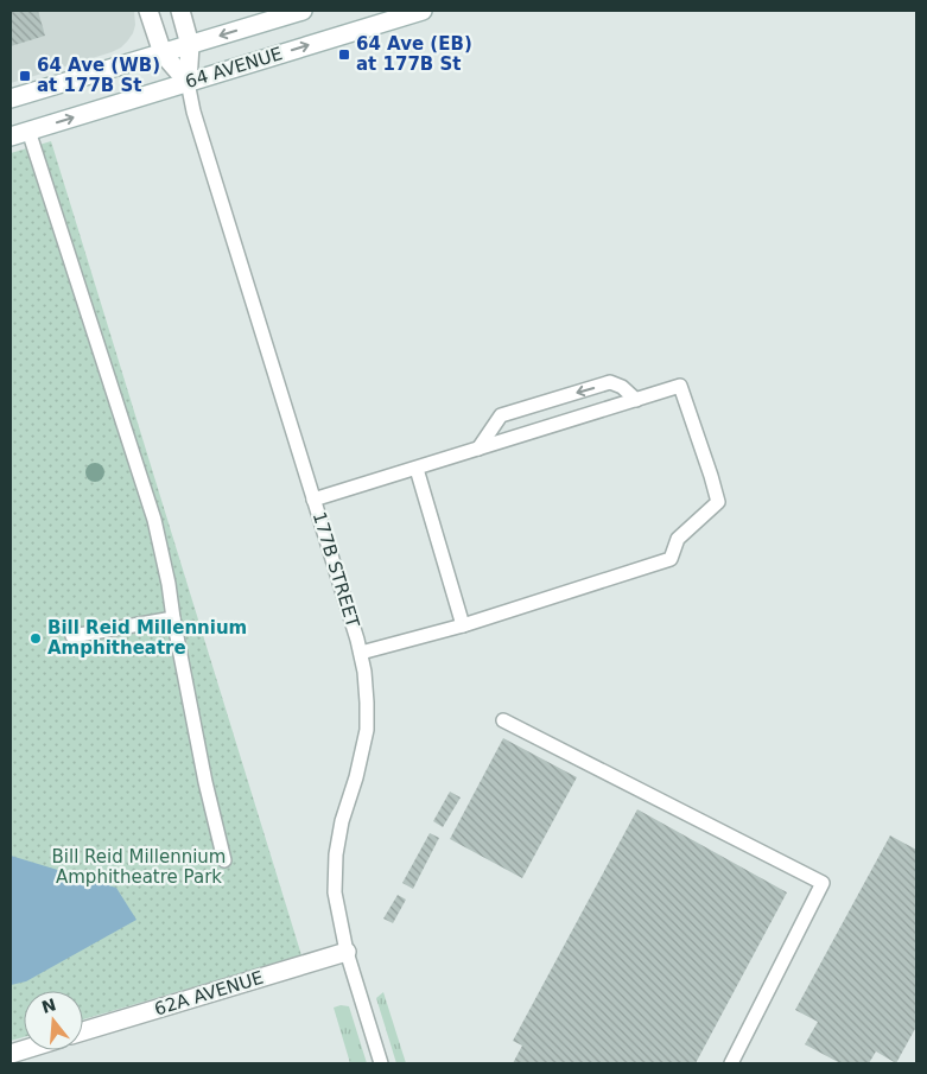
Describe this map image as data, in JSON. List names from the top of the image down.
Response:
{
  "streets": {
    "main road": ["64 AVENUE", "177B STREET", "62A AVENUE"]
  },
  "crossings": [
    ["64 AVENUE", "177B STREET"],
    ["177B STREET", "62A AVENUE"]
  ],
  "parks": ["Bill Reid Millennium Amphitheatre Park"],
  "places": {
    "transit": ["64 Ave (EB) at 177B St", "64 Ave (WB) at 177B St"],
    "other": ["Bill Reid Millennium Amphitheatre"]
  },
  "north": "top"
}
